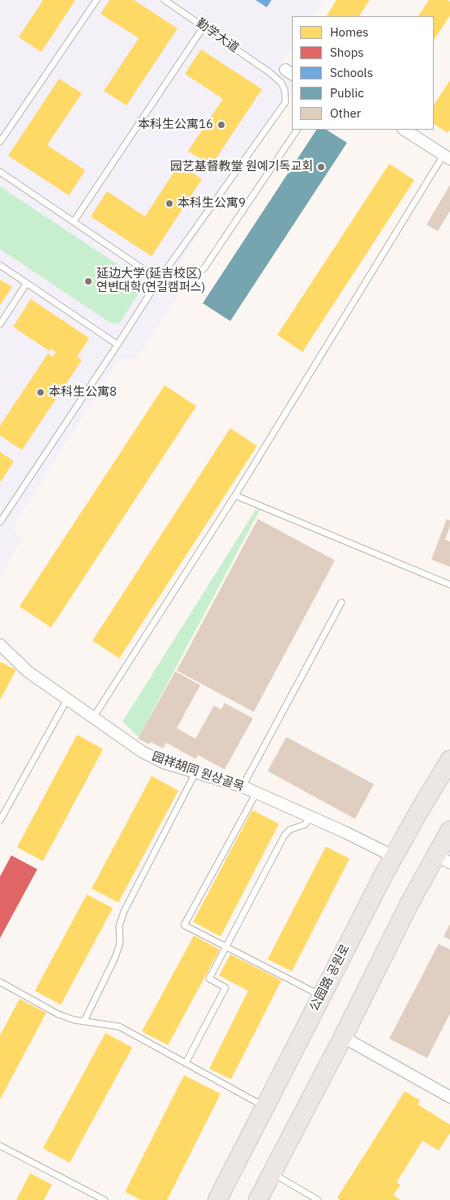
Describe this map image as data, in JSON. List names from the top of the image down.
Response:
{
  "streets": {
    "main road": ["公园路 공원로"],
    "street": ["园祥胡同 원상골목"],
    "lane": ["勤学大道"]
  },
  "crossings": [
    ["园祥胡同 원상골목", "公园路 공원로"]
  ],
  "places": [
    "本科生公寓16",
    "园艺基督教堂 원예기독교회",
    "本科生公寓9",
    "延边大学(延吉校区) 연변대학(연길캠퍼스)",
    "本科生公寓8"
  ],
  "legend": [
    "Homes",
    "Shops",
    "Schools",
    "Public",
    "Other"
  ]
}
